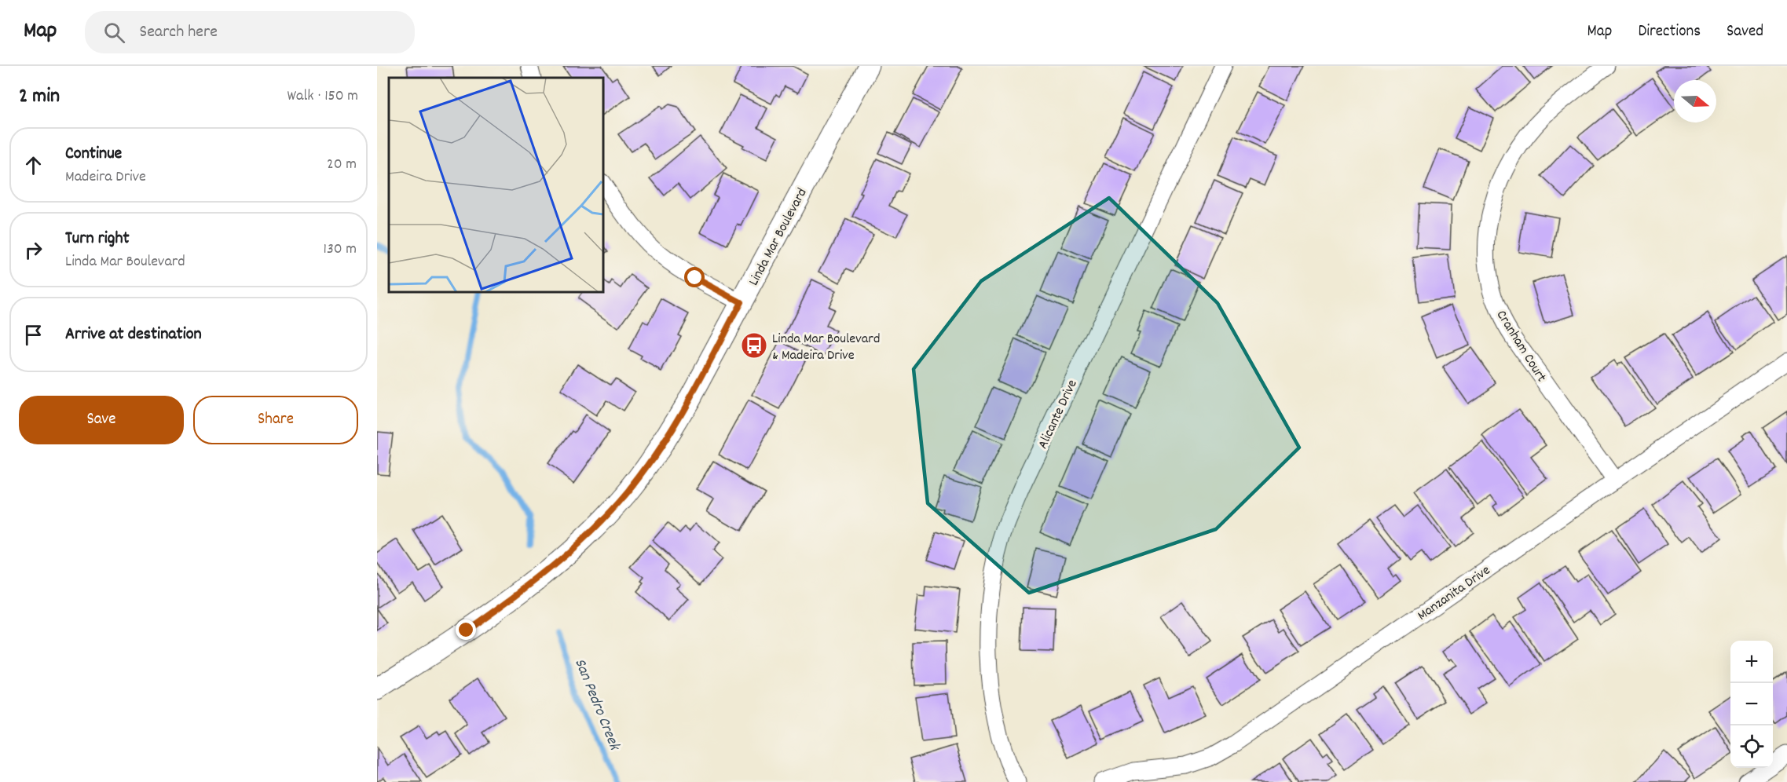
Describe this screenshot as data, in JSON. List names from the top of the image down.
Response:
{
  "streets": {
    "street": [
      "Linda Mar Boulevard",
      "Cranham Court",
      "Alicante Drive",
      "Manzanita Drive"
    ]
  },
  "crossings": [
    ["Cranham Court", "Manzanita Drive"]
  ],
  "water": ["San Pedro Creek"],
  "places": {
    "bus stop": ["Linda Mar Boulevard & Madeira Drive"]
  },
  "north": "right",
  "page": {
    "header": "Map",
    "search": "Search here",
    "nav": ["Map", "Directions", "Saved"],
    "heading": ["2 min", "Walk · 150 m"],
    "list": [
      ["Continue", "Madeira Drive", "20 m"],
      ["Turn right", "Linda Mar Boulevard", "130 m"],
      "Arrive at destination"
    ],
    "buttons": ["Save", "Share"],
    "map_buttons": ["+", "−"]
  }
}
